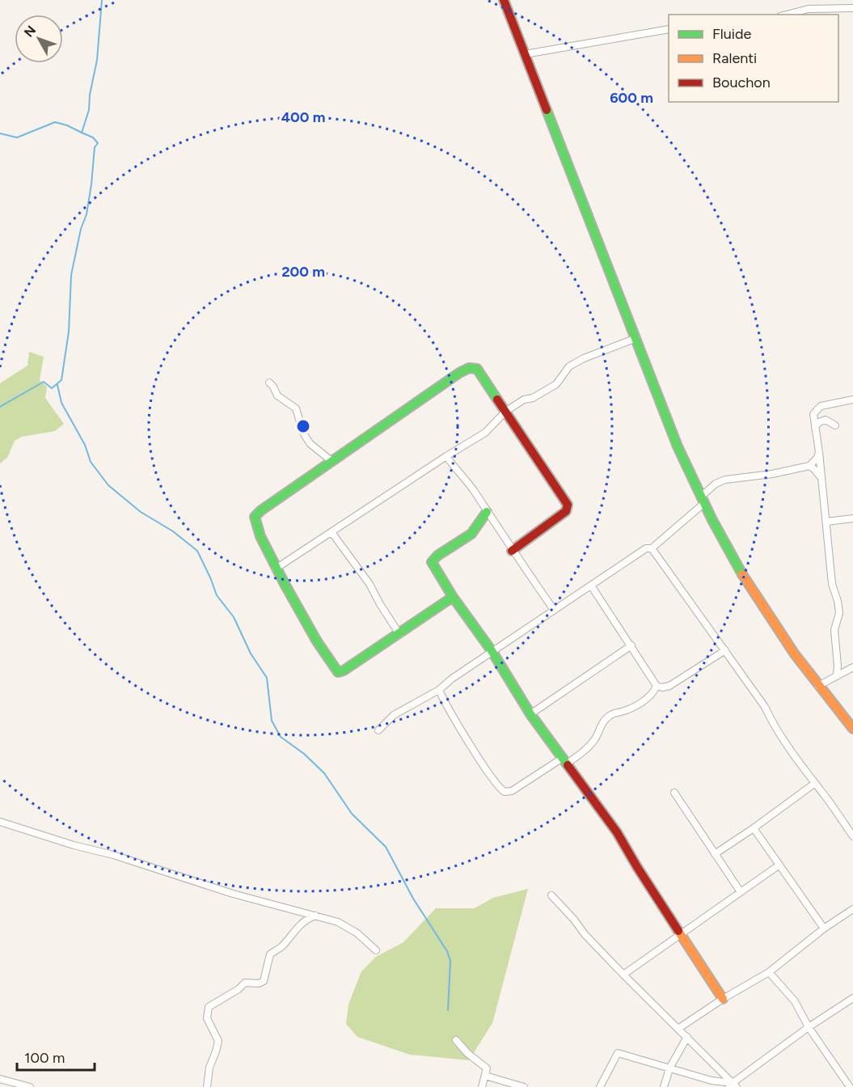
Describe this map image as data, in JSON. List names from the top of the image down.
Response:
{
  "legend": ["Fluide", "Ralenti", "Bouchon"],
  "scale_bar": "100 m",
  "north": "top left",
  "rings": ["600 m", "400 m", "200 m"]
}
